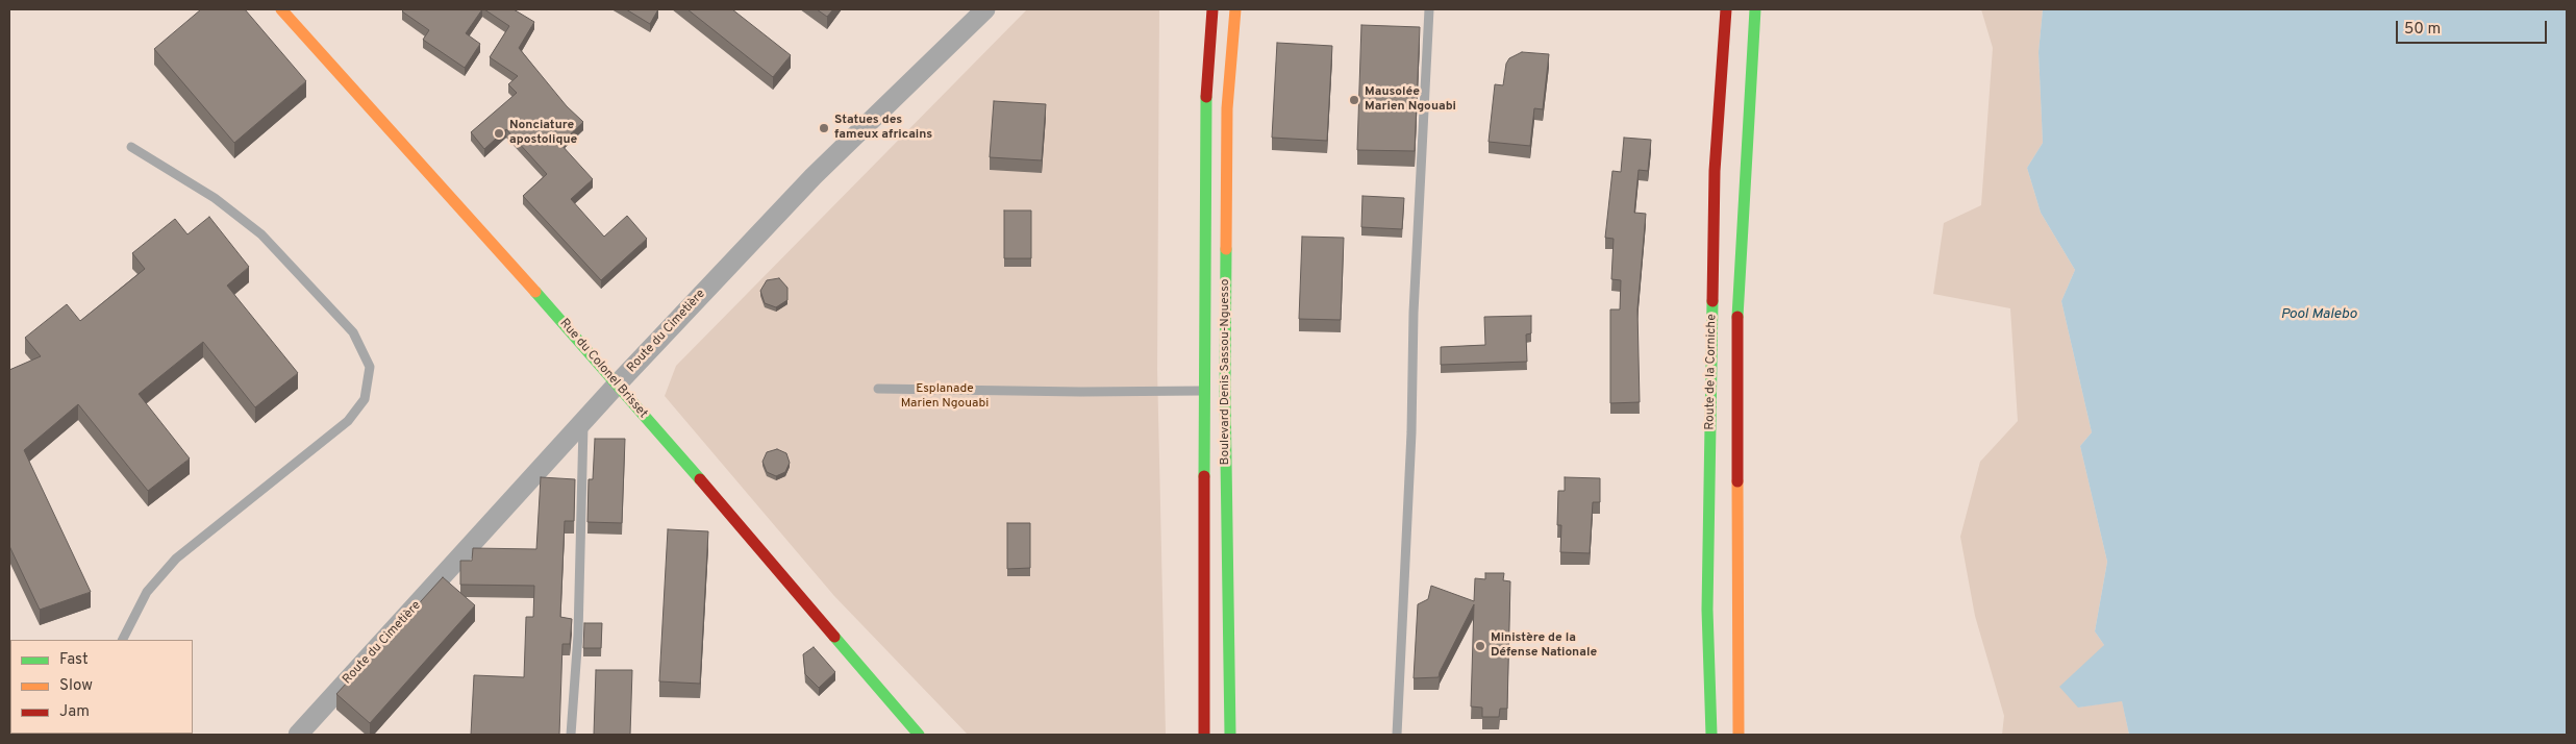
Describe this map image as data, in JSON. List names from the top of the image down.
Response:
{
  "streets": {
    "main road": ["Rue du Colonel Brisset", "Boulevard Denis Sassou-Nguesso", "Route de la Corniche"],
    "street": ["Route du Cimetière"]
  },
  "crossings": [
    ["Route du Cimetière", "Rue du Colonel Brisset"]
  ],
  "water": ["Pool Malebo"],
  "parks": ["Esplanade Marien Ngouabi"],
  "places": [
    "Mausolée Marien Ngouabi",
    "Statues des fameux africains",
    "Nonciature apostolique",
    "Ministère de la Défense Nationale"
  ],
  "legend": ["Fast", "Slow", "Jam"],
  "scale_bar": "50 m"
}
